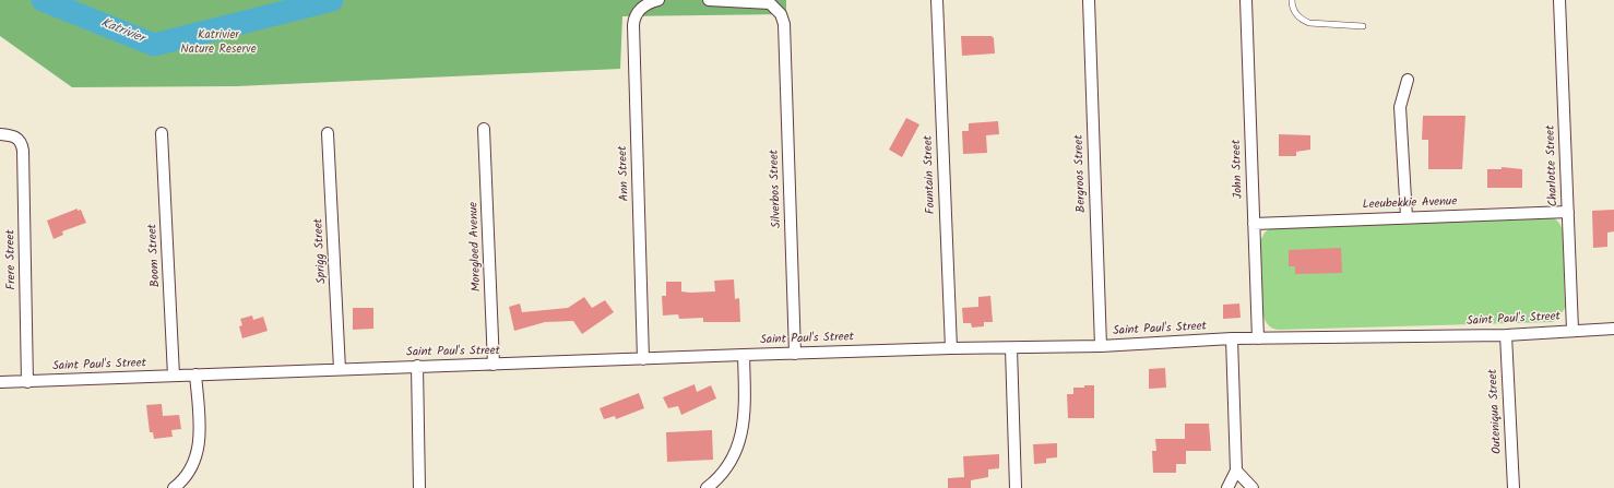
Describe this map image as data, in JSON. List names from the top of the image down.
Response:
{
  "streets": {
    "street": [
      "Charlotte Street",
      "John Street",
      "Ann Street",
      "Bergroos Street",
      "Fountain Street",
      "Silverbos Street",
      "Leeubekkie Avenue",
      "Moregloed Avenue",
      "Sprigg Street",
      "Boom Street",
      "Frere Street",
      "Saint Paul's Street",
      "Outeniqua Street"
    ]
  },
  "crossings": [
    ["Charlotte Street", "Leeubekkie Avenue"],
    ["Charlotte Street", "Saint Paul's Street"],
    ["John Street", "Leeubekkie Avenue"],
    ["John Street", "Saint Paul's Street"],
    ["Ann Street", "Saint Paul's Street"],
    ["Bergroos Street", "Saint Paul's Street"],
    ["Fountain Street", "Saint Paul's Street"],
    ["Silverbos Street", "Saint Paul's Street"],
    ["Moregloed Avenue", "Saint Paul's Street"],
    ["Sprigg Street", "Saint Paul's Street"],
    ["Boom Street", "Saint Paul's Street"],
    ["Frere Street", "Saint Paul's Street"],
    ["Saint Paul's Street", "Outeniqua Street"]
  ],
  "water": ["Katrivier"],
  "parks": ["Katrivier Nature Reserve"]
}
